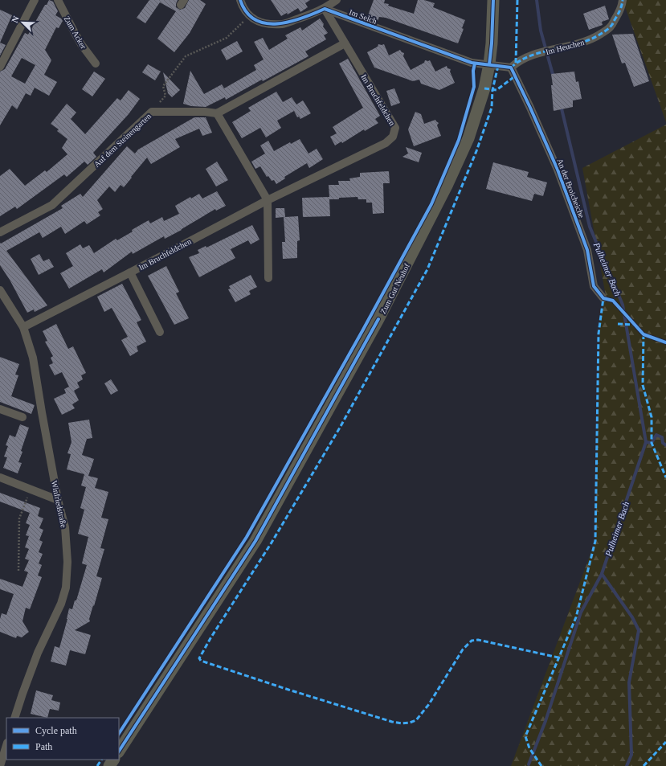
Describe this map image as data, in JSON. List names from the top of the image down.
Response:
{
  "streets": {
    "main road": ["Zum Gut Neuhof"],
    "street": [
      "Im Selch",
      "Zum Acker",
      "Im Heuchen",
      "Im Bruchfeldchen",
      "Auf dem Steinengarten",
      "An der Broicheiche",
      "Winfriedstraße"
    ]
  },
  "crossings": [
    ["Im Selch", "Im Bruchfeldchen"],
    ["Im Selch", "Zum Gut Neuhof"],
    ["Im Heuchen", "An der Broicheiche"],
    ["Im Bruchfeldchen", "Winfriedstraße"]
  ],
  "water": ["Pulheimer Bach"],
  "legend": ["Cycle path", "Path"],
  "north": "top left"
}
